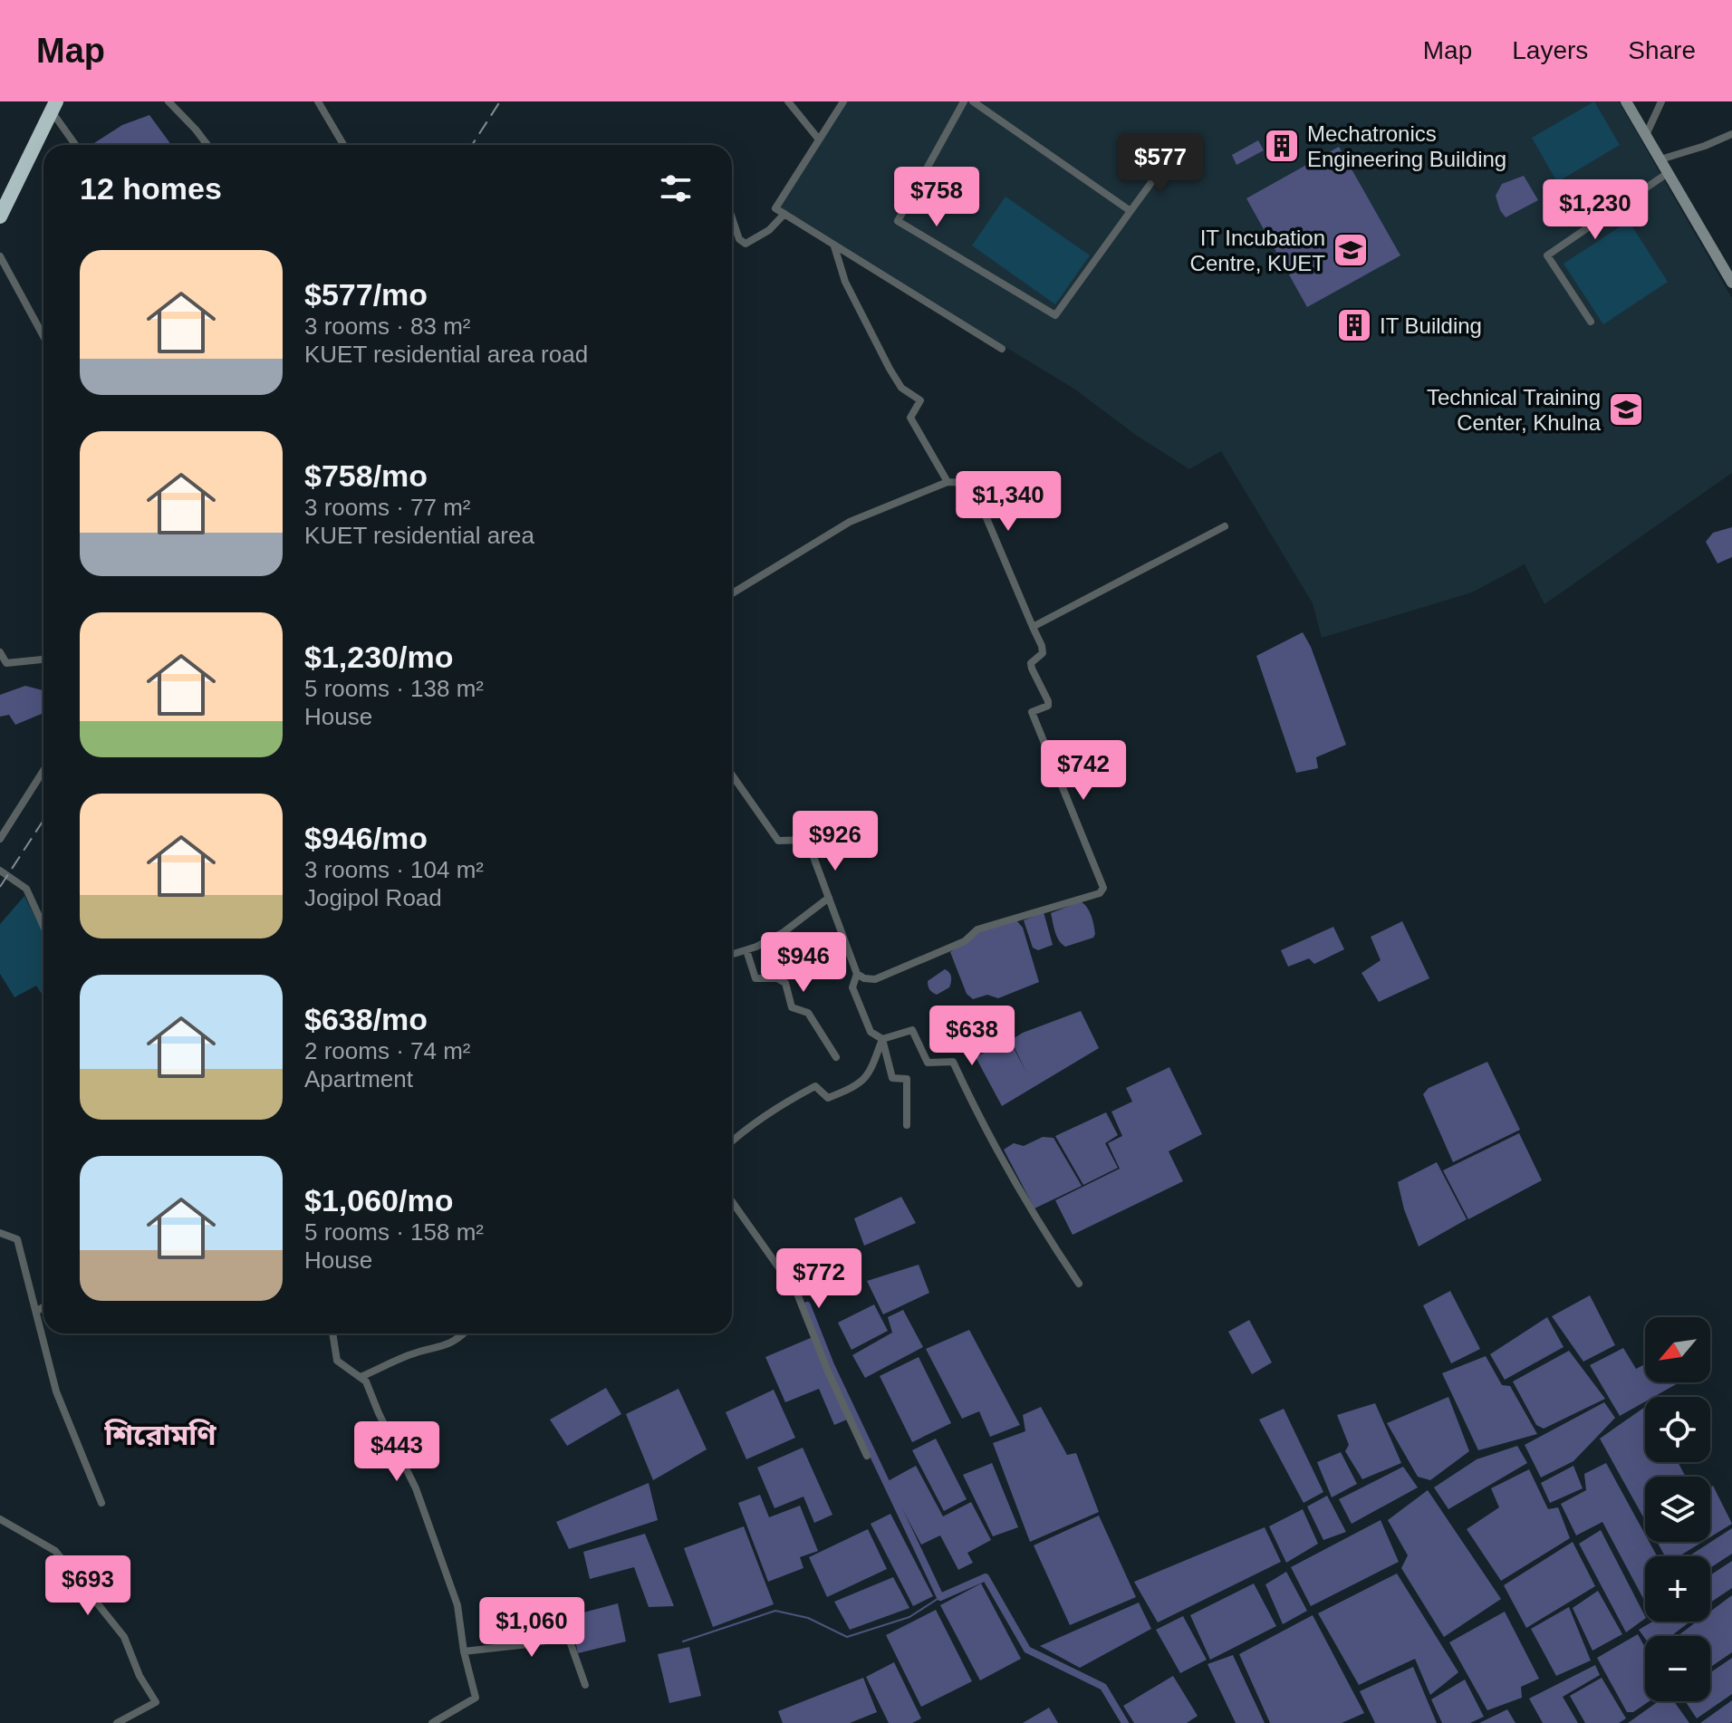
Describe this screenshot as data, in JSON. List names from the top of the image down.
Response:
{
  "districts": ["শিরোমণি"],
  "places": {
    "building": ["Mechatronics Engineering Building", "IT Building"],
    "school or university": ["IT Incubation Centre, KUET", "Technical Training Center, Khulna"]
  },
  "north": "bottom left",
  "page": {
    "header": "Map",
    "nav": ["Map", "Layers", "Share"],
    "price": [
      "$577",
      "$758",
      "$1,230",
      "$1,340",
      "$742",
      "$926",
      "$946",
      "$638",
      "$772",
      "$443",
      "$693",
      "$1,060"
    ],
    "heading": "12 homes",
    "list": [
      {
        "name": "$577/mo",
        "note": "3 rooms · 83 m² · KUET residential area road"
      },
      {
        "name": "$758/mo",
        "note": "3 rooms · 77 m² · KUET residential area"
      },
      {
        "name": "$1,230/mo",
        "note": "5 rooms · 138 m² · House"
      },
      {
        "name": "$946/mo",
        "note": "3 rooms · 104 m² · Jogipol Road"
      },
      {
        "name": "$638/mo",
        "note": "2 rooms · 74 m² · Apartment"
      },
      {
        "name": "$1,060/mo",
        "note": "5 rooms · 158 m² · House"
      }
    ],
    "map_buttons": ["+", "−"]
  }
}
